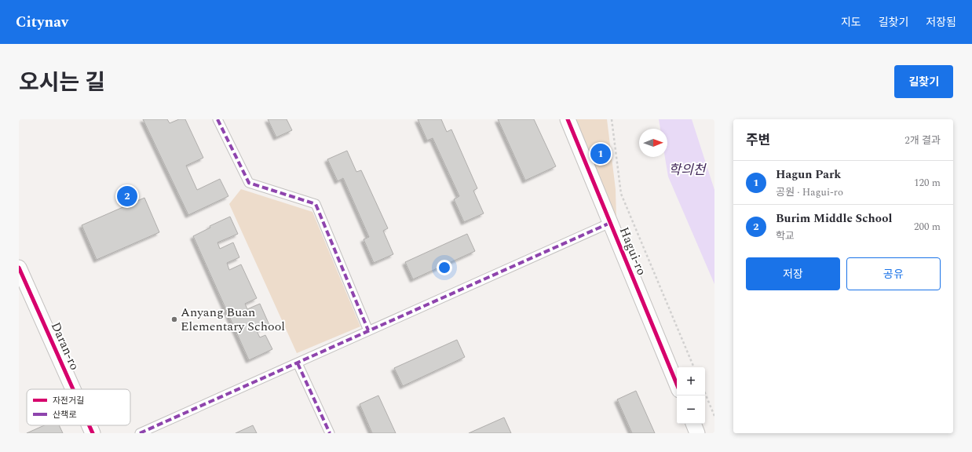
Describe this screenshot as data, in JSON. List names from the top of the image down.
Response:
{
  "streets": {
    "street": ["Hagui-ro", "Daran-ro"]
  },
  "water": ["학의천"],
  "places": ["Anyang Buan Elementary School"],
  "legend": ["자전거길", "산책로"],
  "north": "right",
  "page": {
    "header": "Citynav",
    "nav": ["지도", "길찾기", "저장됨"],
    "title": "오시는 길",
    "buttons": [
      "길찾기",
      ["저장", "공유"]
    ],
    "heading": ["주변", "2개 결과"],
    "pins": ["1", "2"],
    "list": [
      {
        "mark": "1",
        "name": "Hagun Park",
        "note": "공원 · Hagui-ro",
        "value": "120 m"
      },
      {
        "mark": "2",
        "name": "Burim Middle School",
        "note": "학교",
        "value": "200 m"
      }
    ],
    "map_buttons": ["+", "−"]
  }
}
